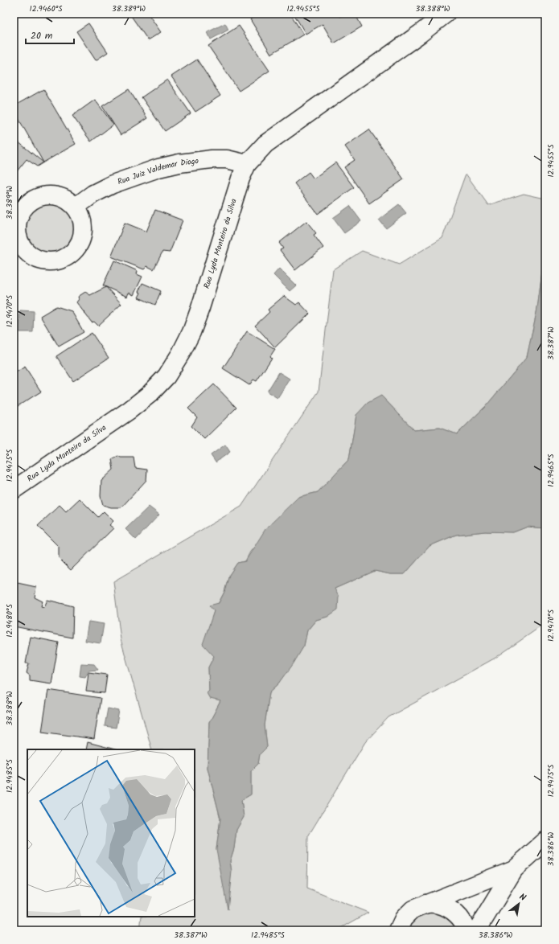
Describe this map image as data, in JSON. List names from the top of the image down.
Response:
{
  "streets": {
    "street": ["Rua Juiz Valdemar Diogo", "Rua Lyda Monteiro da Silva"]
  },
  "crossings": [
    ["Rua Juiz Valdemar Diogo", "Rua Lyda Monteiro da Silva"]
  ],
  "scale_bar": "20 m",
  "north": "top right",
  "coordinates": [
    "12.9460°S",
    "38.389°W",
    "12.9455°S",
    "38.388°W",
    "12.9470°S",
    "38.387°W",
    "12.9475°S",
    "12.9465°S",
    "12.9480°S",
    "12.9485°S",
    "38.386°W"
  ]
}
